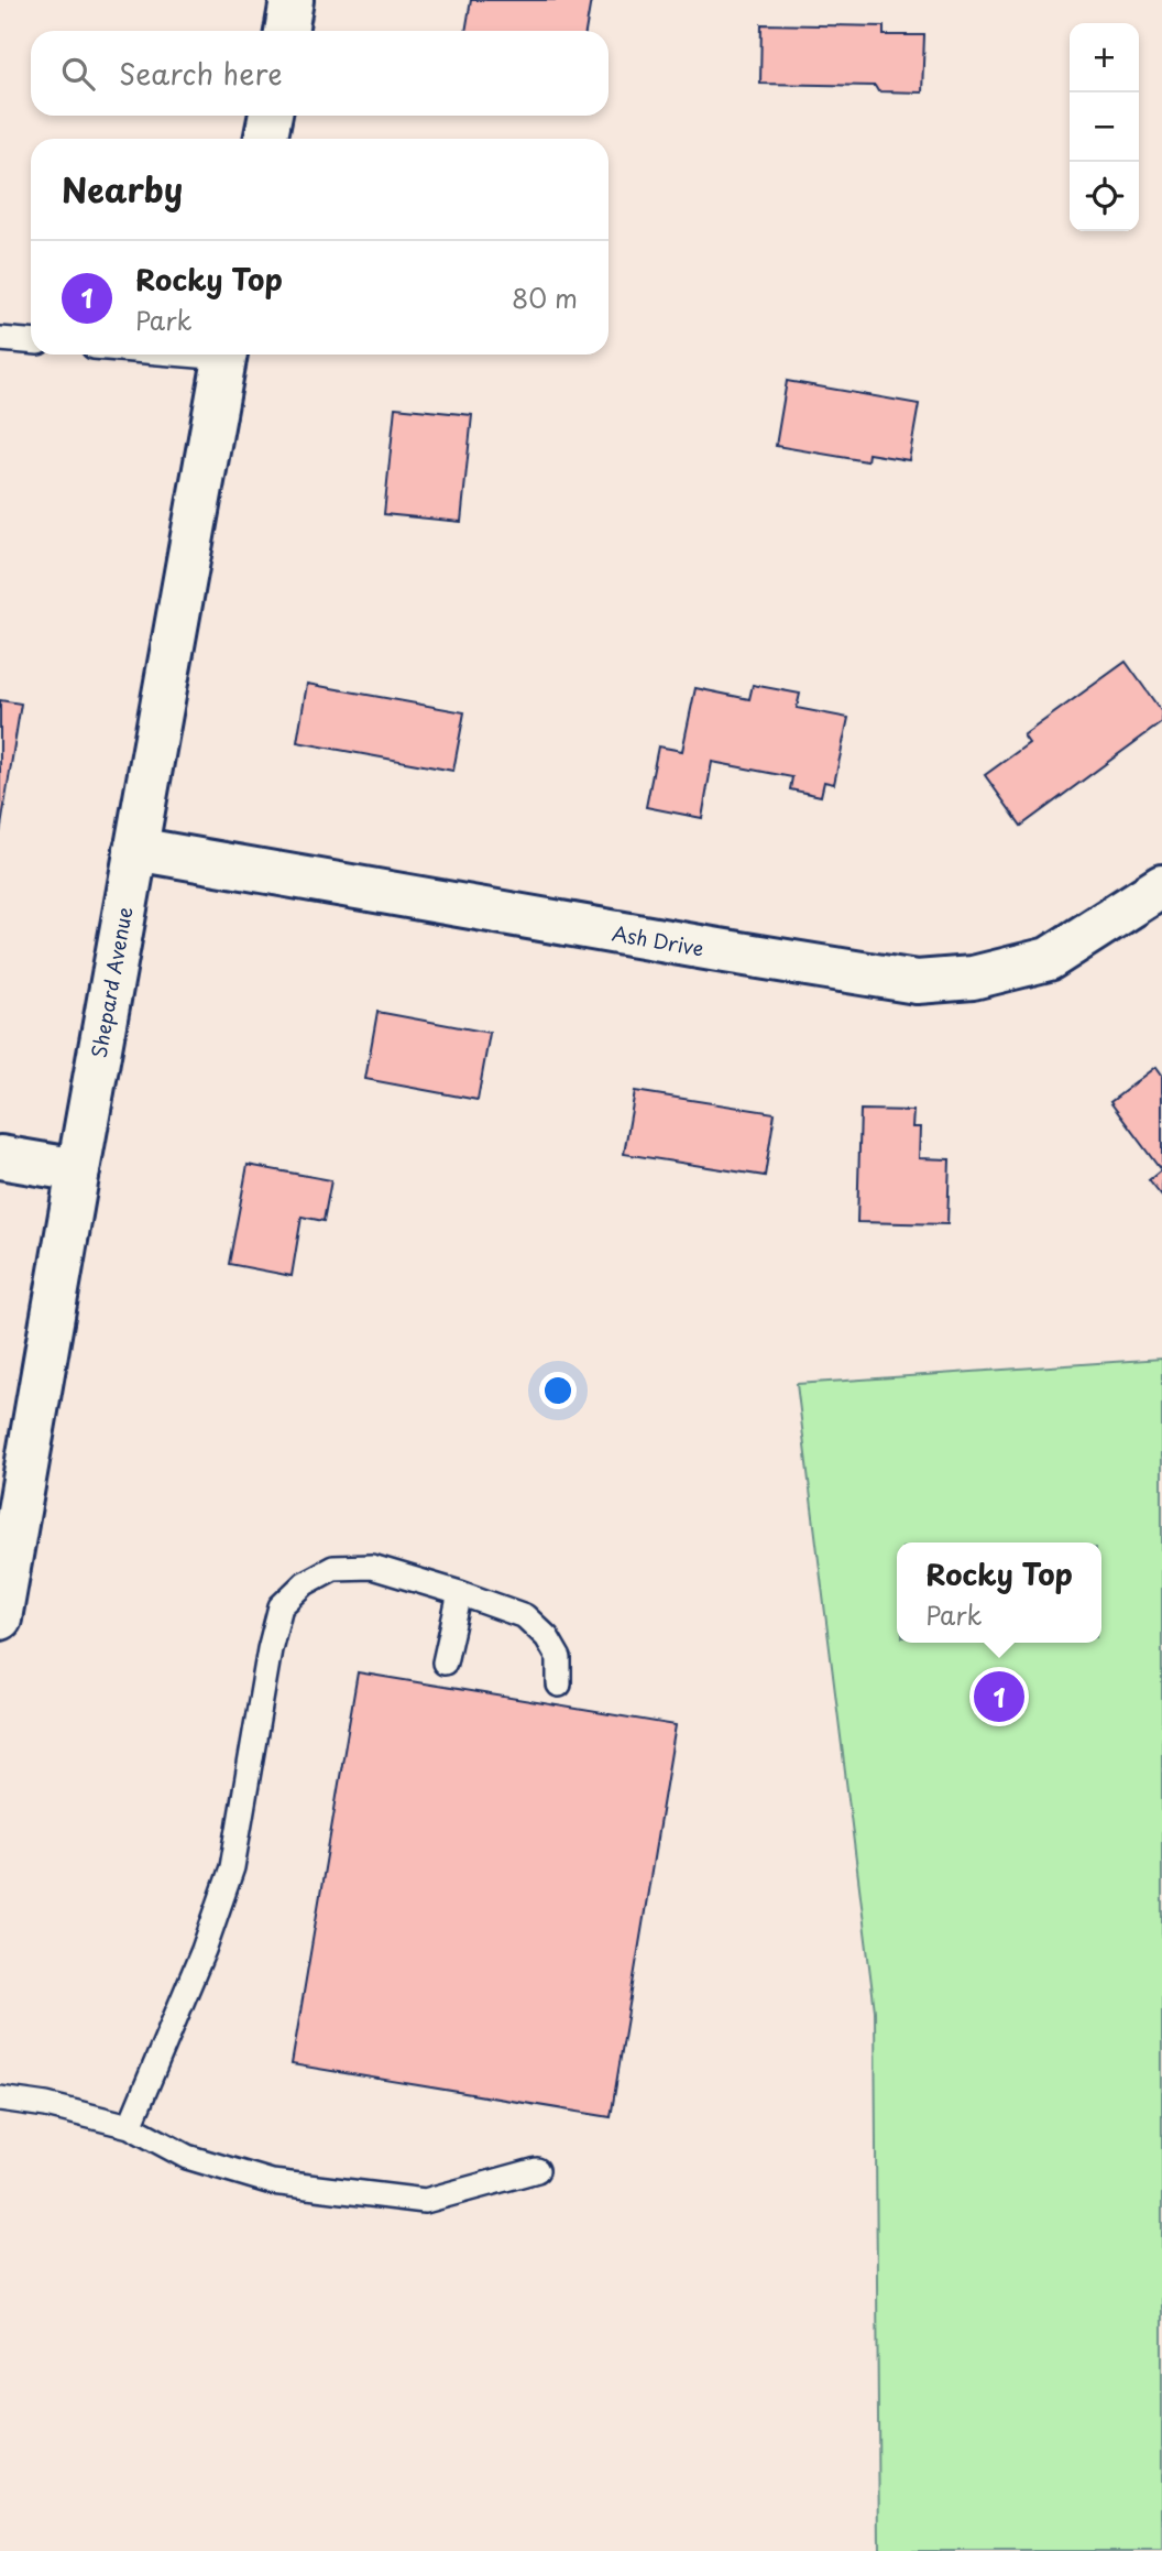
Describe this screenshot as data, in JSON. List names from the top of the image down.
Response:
{
  "streets": {
    "main road": ["Ash Drive", "Shepard Avenue"]
  },
  "crossings": [
    ["Ash Drive", "Shepard Avenue"]
  ],
  "page": {
    "map_buttons": ["+", "−"],
    "search": "Search here",
    "heading": "Nearby",
    "list": [
      {
        "mark": "1",
        "name": "Rocky Top",
        "note": "Park",
        "value": "80 m"
      }
    ],
    "popup": ["Rocky Top", "Park"],
    "pins": "1"
  }
}
